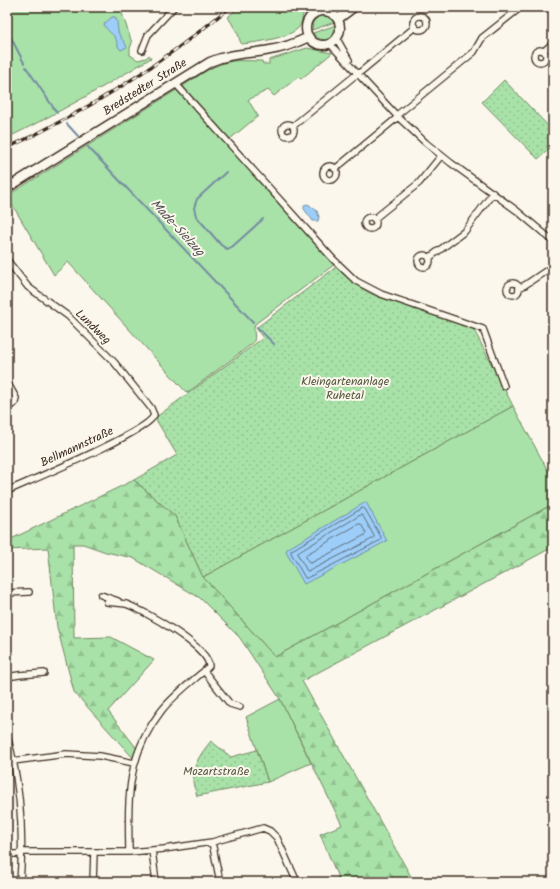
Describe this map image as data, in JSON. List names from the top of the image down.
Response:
{
  "streets": {
    "main road": ["Bredstedter Straße"],
    "street": ["Lundweg", "Bellmannstraße"]
  },
  "crossings": [
    ["Lundweg", "Bellmannstraße"]
  ],
  "water": ["Made-Sielzug"],
  "parks": ["Kleingartenanlage Ruhetal", "Mozartstraße"]
}
